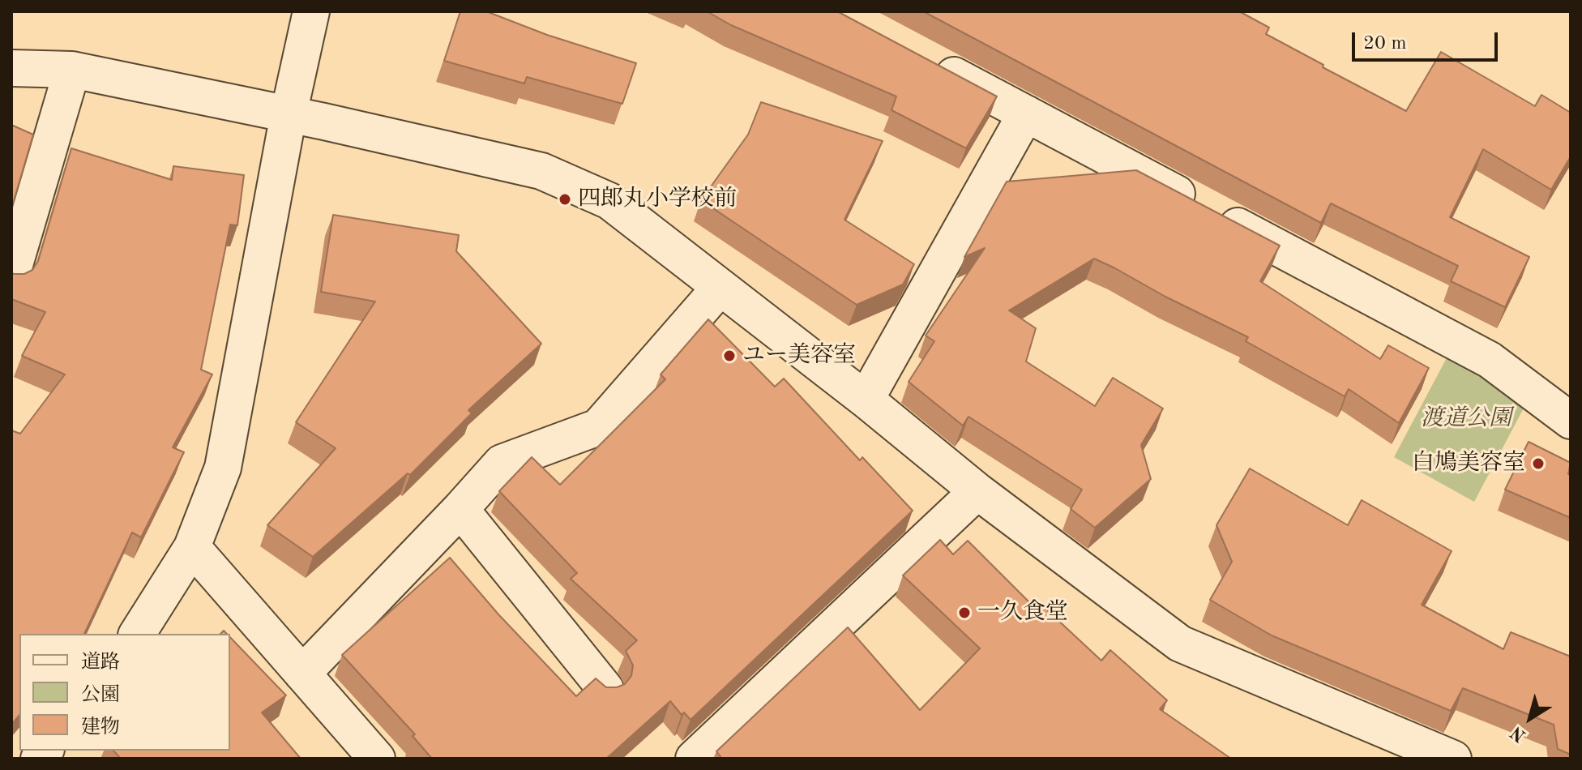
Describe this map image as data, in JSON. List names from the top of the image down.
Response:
{
  "parks": ["渡道公園"],
  "places": [
    "四郎丸小学校前",
    "ユー美容室",
    "白鳩美容室",
    "一久食堂"
  ],
  "legend": ["道路", "公園", "建物"],
  "scale_bar": "20 m",
  "north": "bottom left"
}
